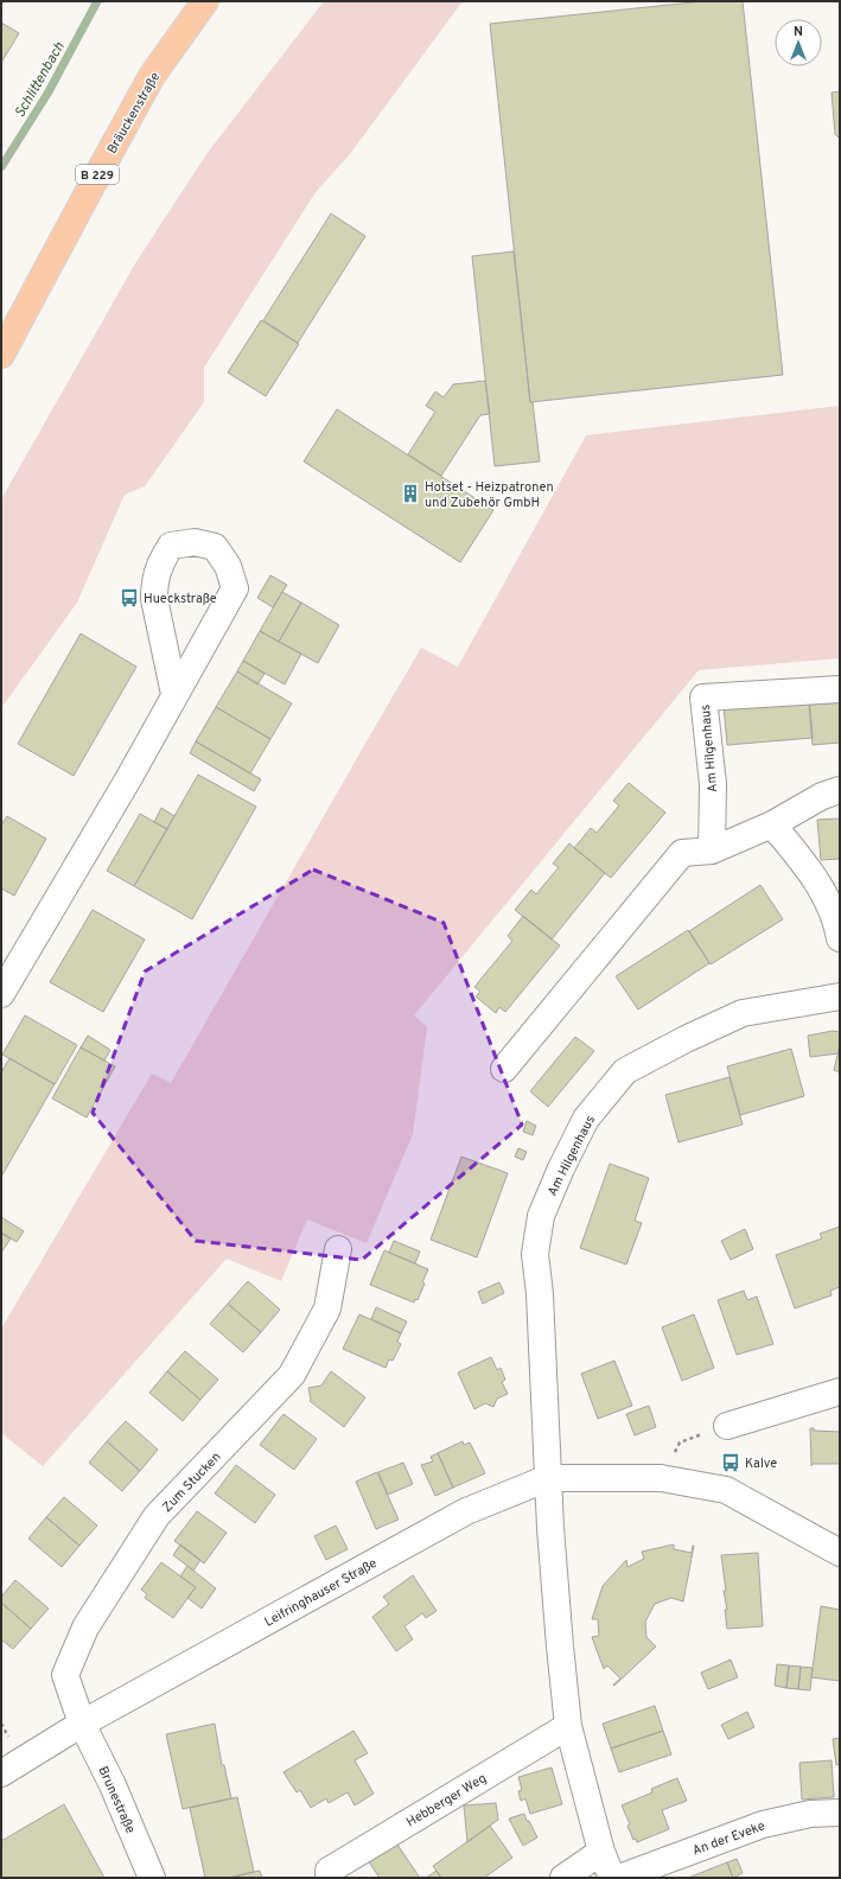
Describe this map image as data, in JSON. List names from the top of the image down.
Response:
{
  "streets": {
    "main road": ["Bräuckenstraße", "B 229"],
    "street": [
      "Am Hilgenhaus",
      "Zum Stucken",
      "Leifringhauser Straße",
      "Brunestraße",
      "Hebberger Weg",
      "An der Eveke"
    ]
  },
  "crossings": [
    ["Am Hilgenhaus", "Leifringhauser Straße"],
    ["Zum Stucken", "Leifringhauser Straße"],
    ["Zum Stucken", "Brunestraße"],
    ["Leifringhauser Straße", "Brunestraße"]
  ],
  "water": ["Schlittenbach"],
  "places": {
    "building": ["Hotset - Heizpatronen und Zubehör GmbH"],
    "bus stop": ["Hueckstraße", "Kalve"]
  },
  "north": "top"
}
